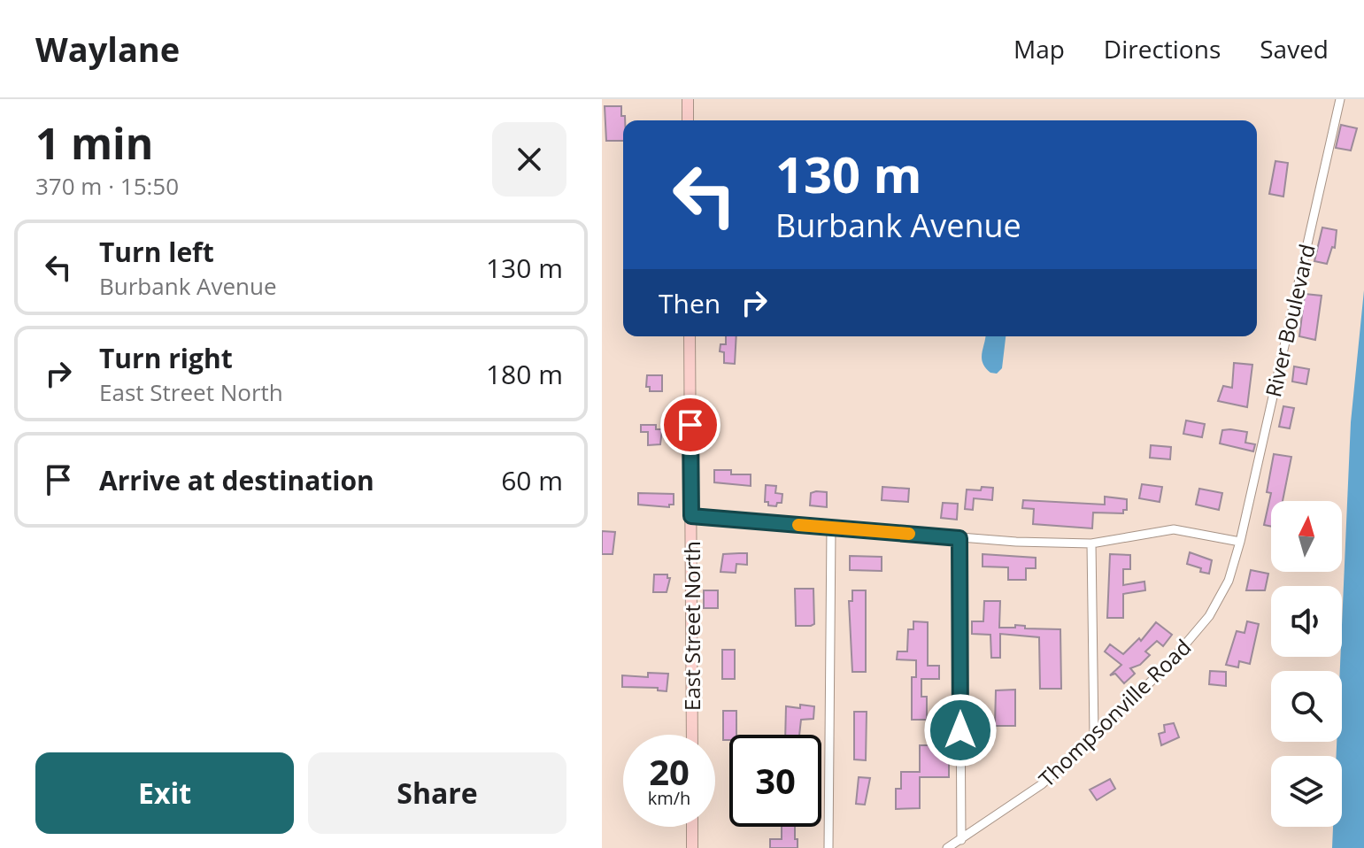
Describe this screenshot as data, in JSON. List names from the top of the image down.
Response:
{
  "streets": {
    "main road": ["East Street North"],
    "street": ["River Boulevard", "Thompsonville Road"]
  },
  "crossings": [
    ["River Boulevard", "Thompsonville Road"]
  ],
  "north": "top",
  "page": {
    "header": "Waylane",
    "nav": ["Map", "Directions", "Saved"],
    "heading": ["1 min", "370 m · 15:50"],
    "turn": ["130 m", "Burbank Avenue"],
    "list": [
      {
        "name": "Turn left",
        "note": "Burbank Avenue",
        "value": "130 m"
      },
      {
        "name": "Turn right",
        "note": "East Street North",
        "value": "180 m"
      },
      {
        "name": "Arrive at destination",
        "value": "60 m"
      }
    ],
    "then": "Then",
    "speed": "20 km/h",
    "limit": "30",
    "buttons": ["Exit", "Share"]
  }
}
